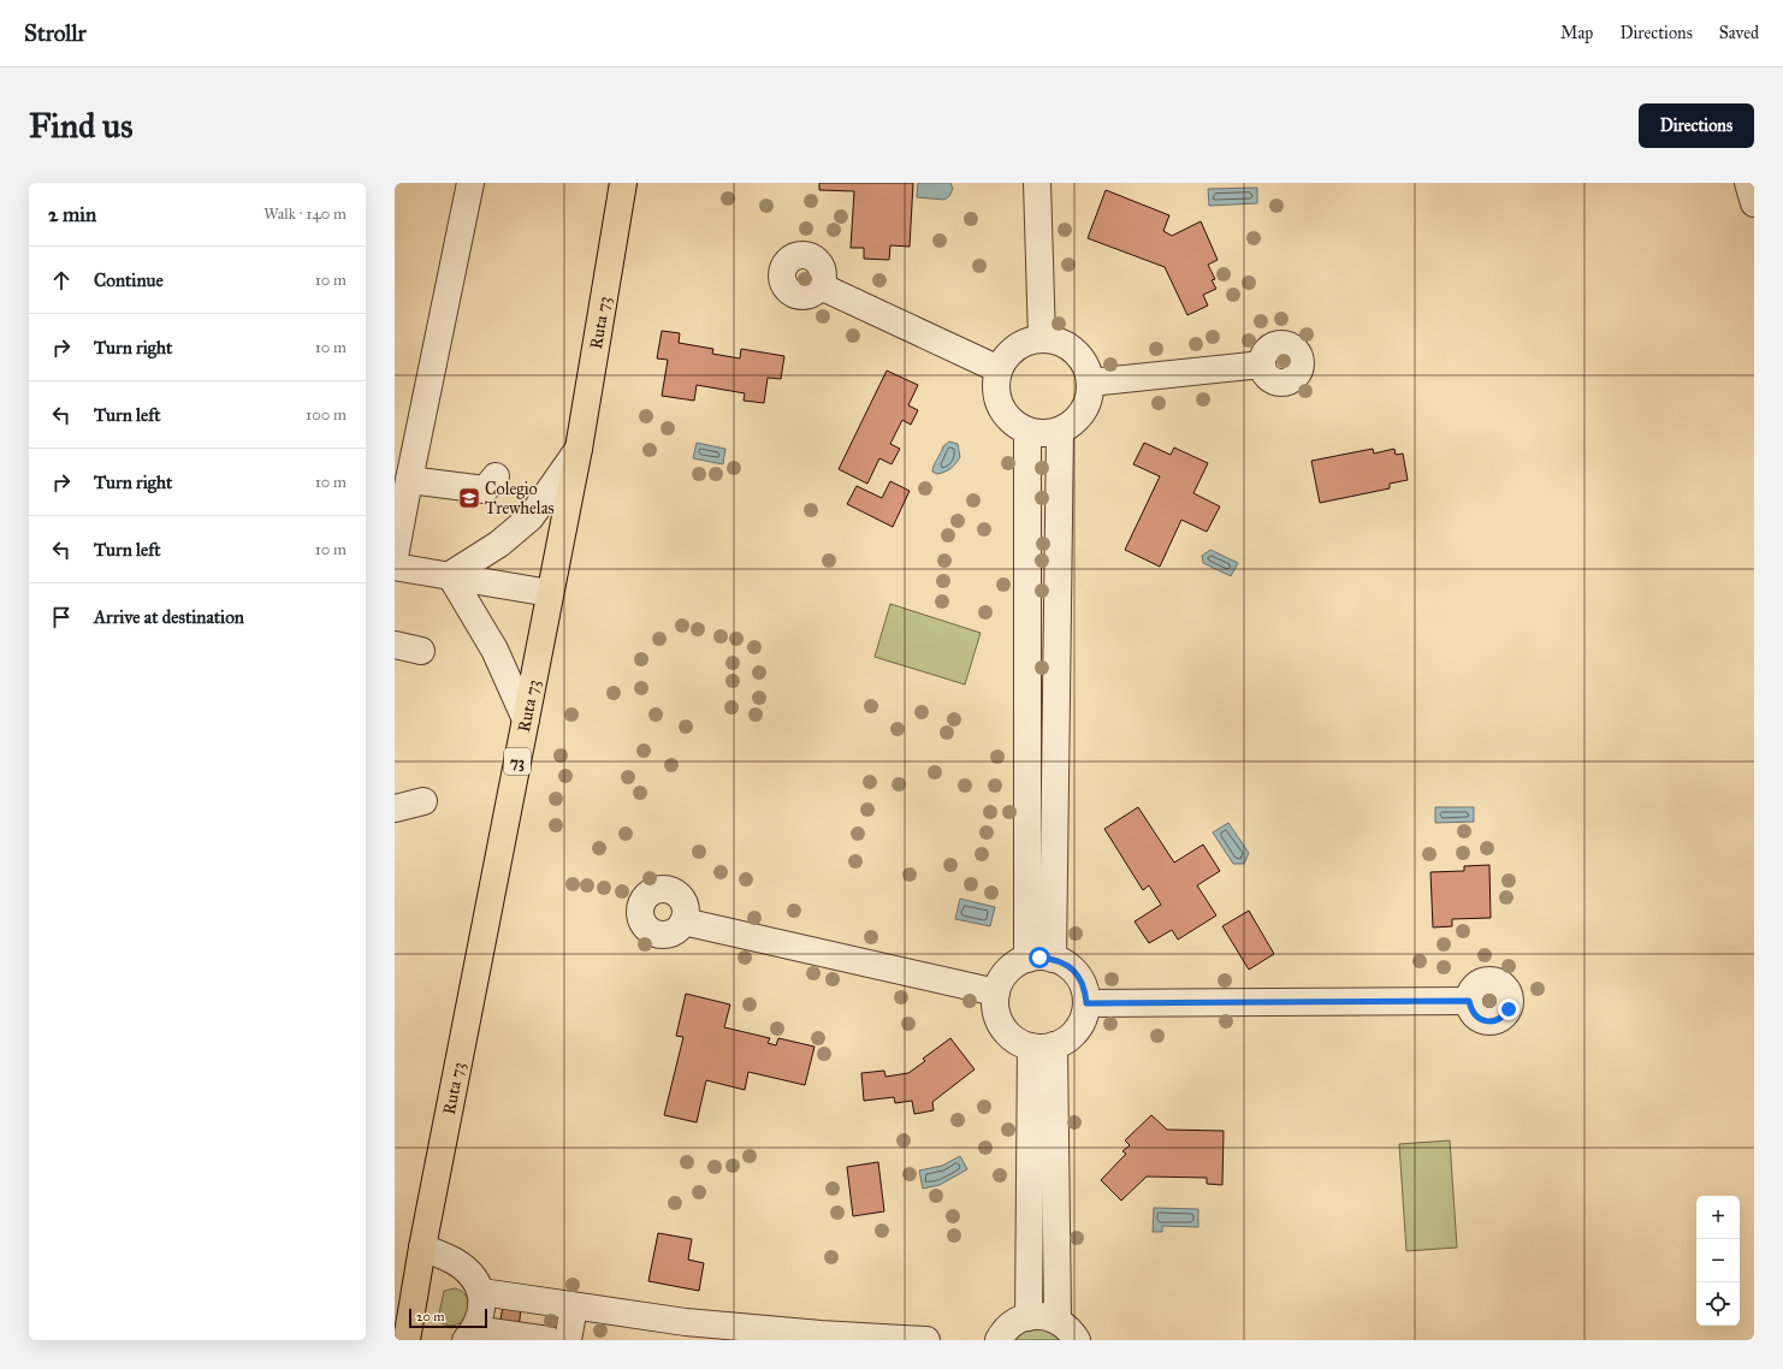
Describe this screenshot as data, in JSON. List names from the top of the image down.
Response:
{
  "streets": {
    "main road": ["Ruta 73", "73"]
  },
  "places": {
    "school or university": ["Colegio Trewhelas"]
  },
  "scale_bar": "20 m",
  "page": {
    "header": "Strollr",
    "nav": ["Map", "Directions", "Saved"],
    "buttons": "Directions",
    "title": "Find us",
    "heading": ["2 min", "Walk · 140 m"],
    "list": [
      ["Continue", "10 m"],
      ["Turn right", "10 m"],
      ["Turn left", "100 m"],
      ["Turn right", "10 m"],
      ["Turn left", "10 m"],
      "Arrive at destination"
    ],
    "map_buttons": ["+", "−"],
    "scale": "20 m"
  }
}
